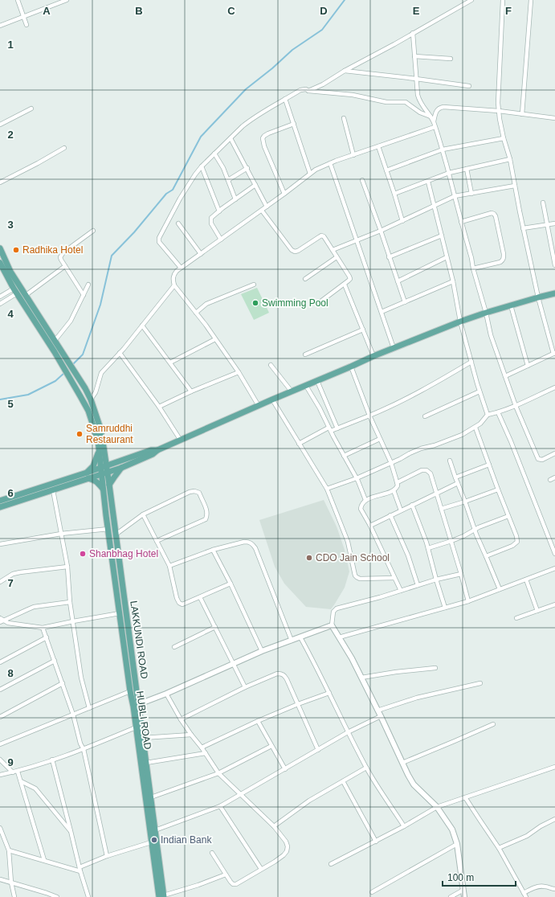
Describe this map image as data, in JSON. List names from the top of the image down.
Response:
{
  "streets": {
    "main road": ["LAKKUNDI ROAD", "HUBLI ROAD"]
  },
  "crossings": [
    ["LAKKUNDI ROAD", "HUBLI ROAD"]
  ],
  "places": [
    "Radhika Hotel",
    "Swimming Pool",
    "Samruddhi Restaurant",
    "Shanbhag Hotel",
    "CDO Jain School",
    "Indian Bank"
  ],
  "scale_bar": "100 m",
  "grid": {
    "columns": [
      "A",
      "B",
      "C",
      "D",
      "E",
      "F"
    ],
    "rows": [
      "1",
      "2",
      "3",
      "4",
      "5",
      "6",
      "7",
      "8",
      "9"
    ]
  }
}
